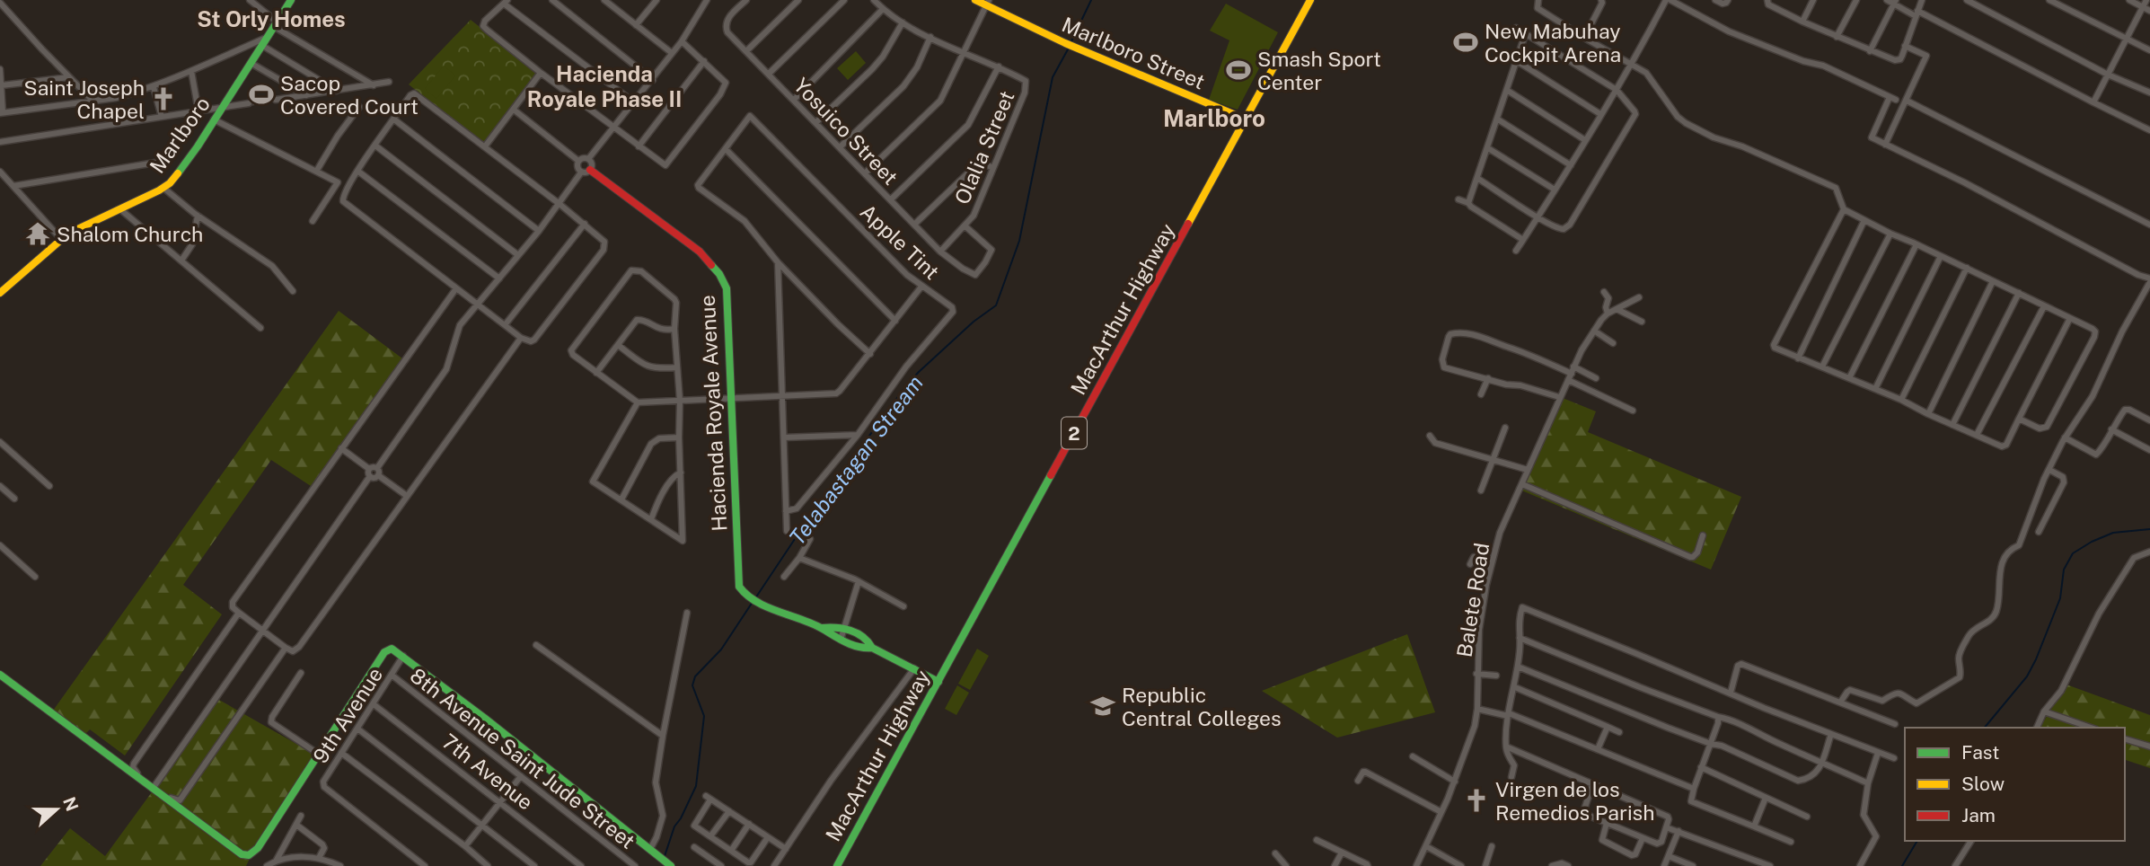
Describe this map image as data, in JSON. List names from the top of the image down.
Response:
{
  "streets": {
    "main road": [
      "Marlboro Street",
      "Marlboro",
      "MacArthur Highway",
      "Hacienda Royale Avenue",
      "2"
    ],
    "street": [
      "Yosuico Street",
      "Olalia Street",
      "Apple Tint",
      "Balete Road",
      "9th Avenue",
      "8th Avenue Saint Jude Street",
      "7th Avenue"
    ]
  },
  "crossings": [
    ["Marlboro Street", "MacArthur Highway"],
    ["Yosuico Street", "Olalia Street"],
    ["MacArthur Highway", "Hacienda Royale Avenue"],
    ["9th Avenue", "8th Avenue Saint Jude Street"],
    ["9th Avenue", "7th Avenue"]
  ],
  "districts": ["St Orly Homes", "Hacienda Royale Phase II", "Marlboro"],
  "water": ["Telabastagan Stream"],
  "places": {
    "sports": ["New Mabuhay Cockpit Arena", "Smash Sport Center", "Sacop Covered Court"],
    "church": ["Saint Joseph Chapel", "Virgen de los Remedios Parish"],
    "temple": ["Shalom Church"],
    "school or university": ["Republic Central Colleges"]
  },
  "legend": ["Fast", "Slow", "Jam"],
  "north": "right"
}
